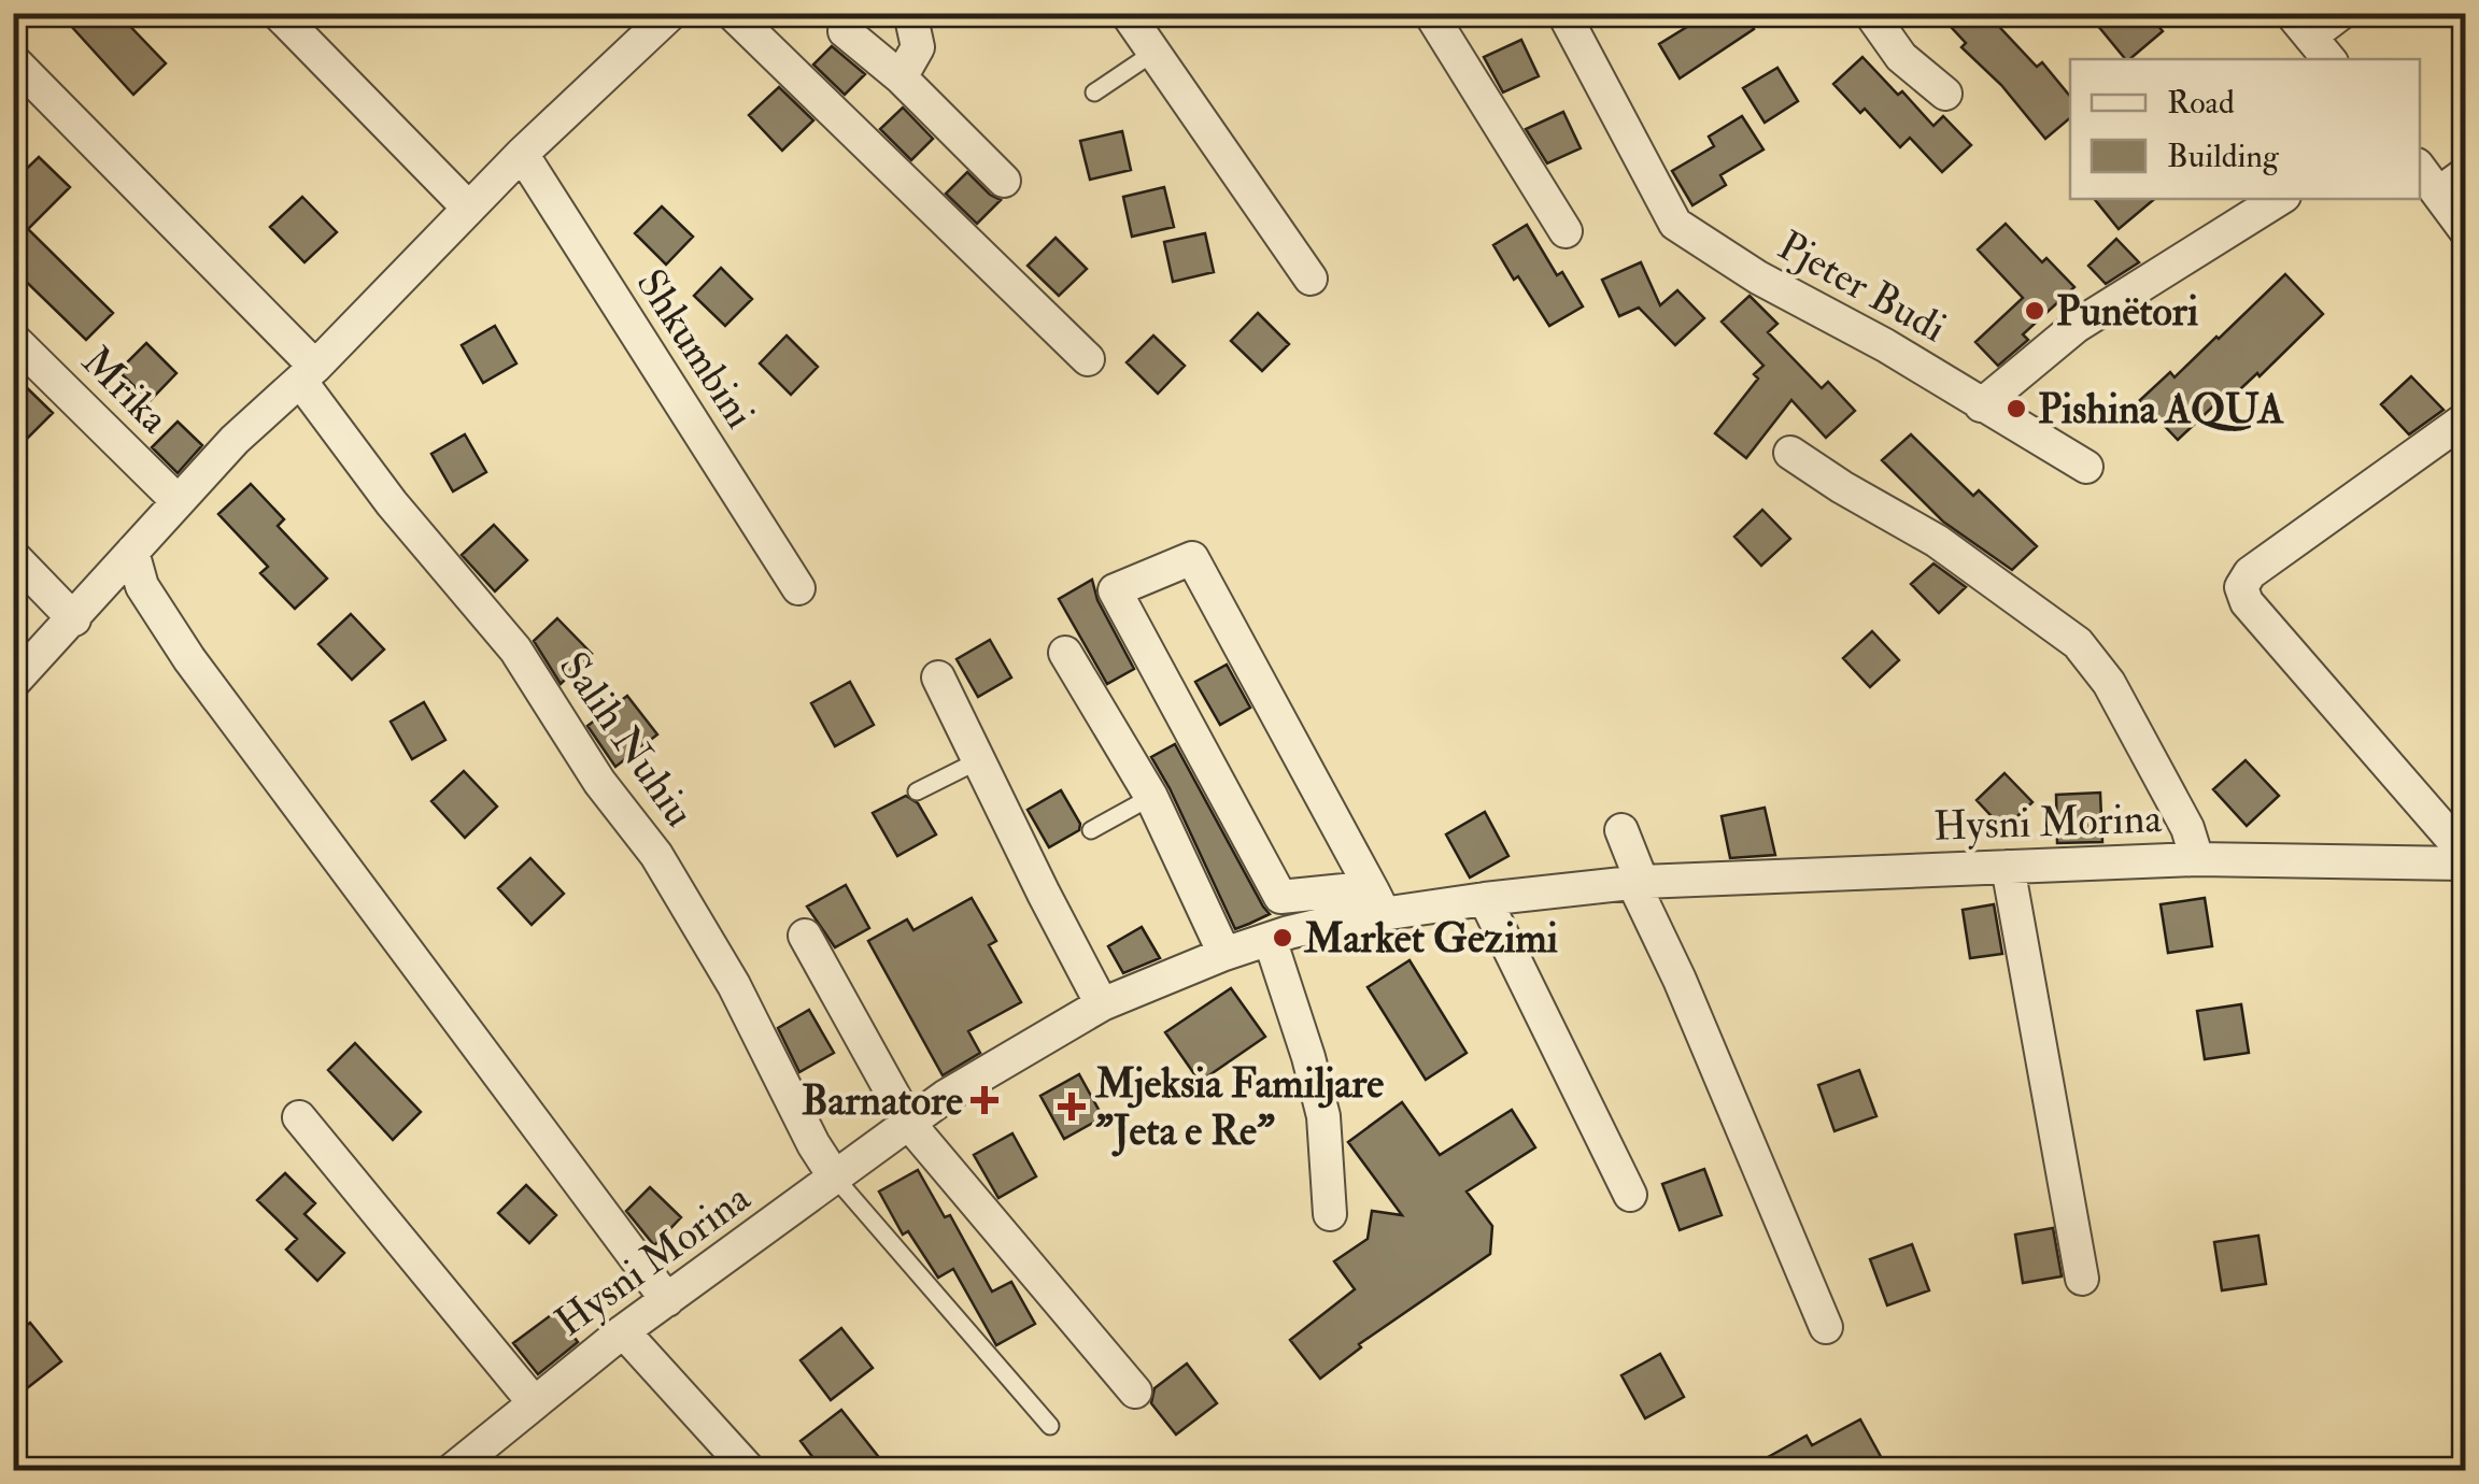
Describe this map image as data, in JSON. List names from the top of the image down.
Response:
{
  "streets": {
    "street": [
      "Pjeter Budi",
      "Shkumbini",
      "Mrika",
      "Salih Nuhiu",
      "Hysni Morina"
    ]
  },
  "crossings": [
    ["Salih Nuhiu", "Hysni Morina"]
  ],
  "places": {
    "other": ["Punëtori", "Pishina AQUA", "Market Gezimi"],
    "health": ["Barnatore", "Mjeksia Familjare \"Jeta e Re\""]
  },
  "legend": ["Road", "Building"]
}
